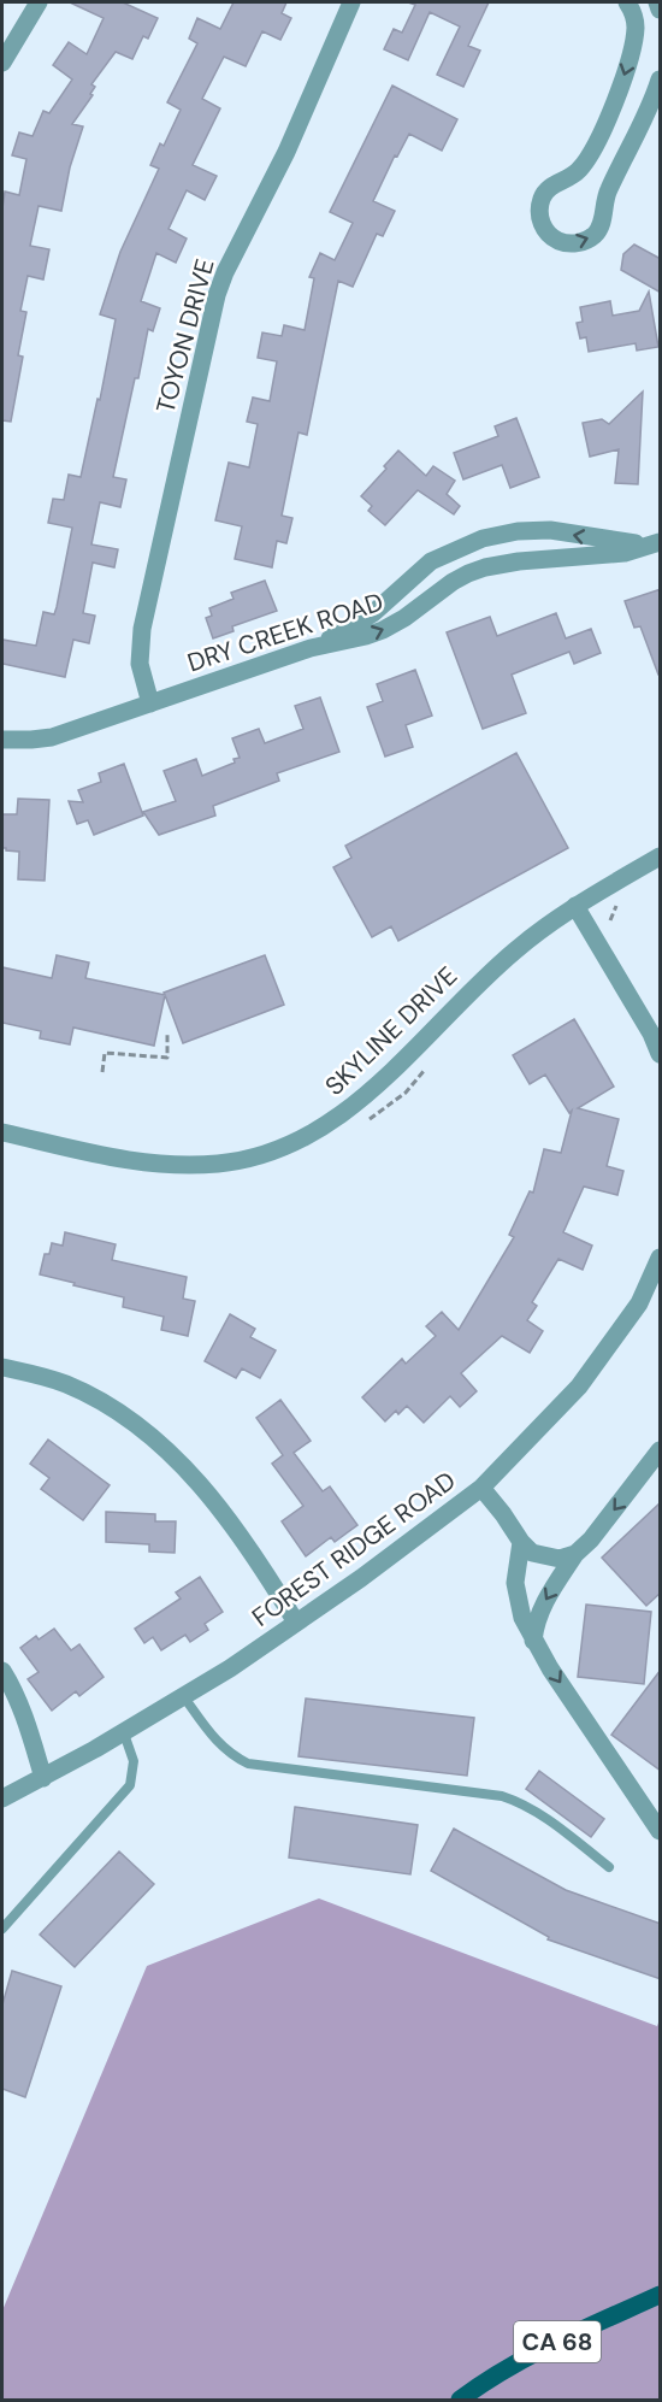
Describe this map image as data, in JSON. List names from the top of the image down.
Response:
{
  "streets": {
    "main road": ["CA 68"],
    "street": [
      "TOYON DRIVE",
      "DRY CREEK ROAD",
      "SKYLINE DRIVE",
      "FOREST RIDGE ROAD"
    ]
  },
  "crossings": [
    ["TOYON DRIVE", "DRY CREEK ROAD"]
  ]
}
